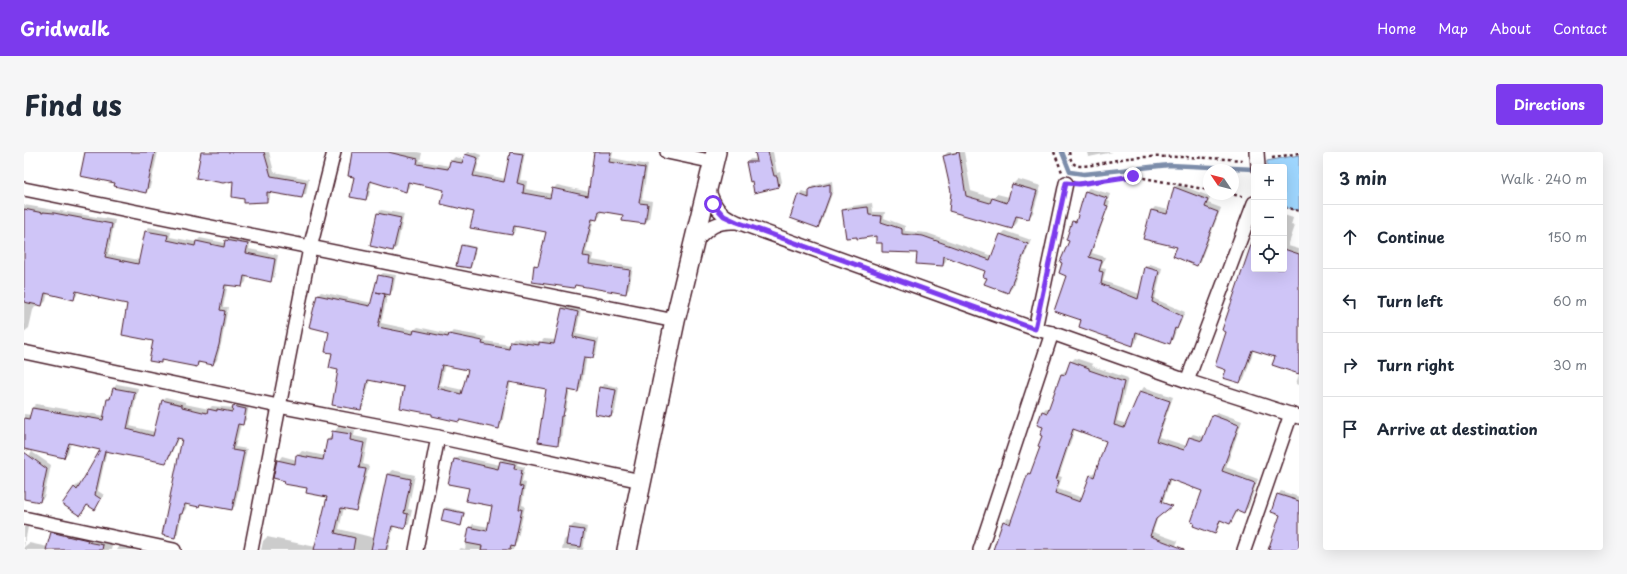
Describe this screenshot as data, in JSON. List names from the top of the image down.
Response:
{
  "north": "top left",
  "page": {
    "header": "Gridwalk",
    "nav": [
      "Home",
      "Map",
      "About",
      "Contact"
    ],
    "title": "Find us",
    "buttons": "Directions",
    "heading": ["3 min", "Walk · 240 m"],
    "map_buttons": ["+", "−"],
    "list": [
      ["Continue", "150 m"],
      ["Turn left", "60 m"],
      ["Turn right", "30 m"],
      "Arrive at destination"
    ]
  }
}
